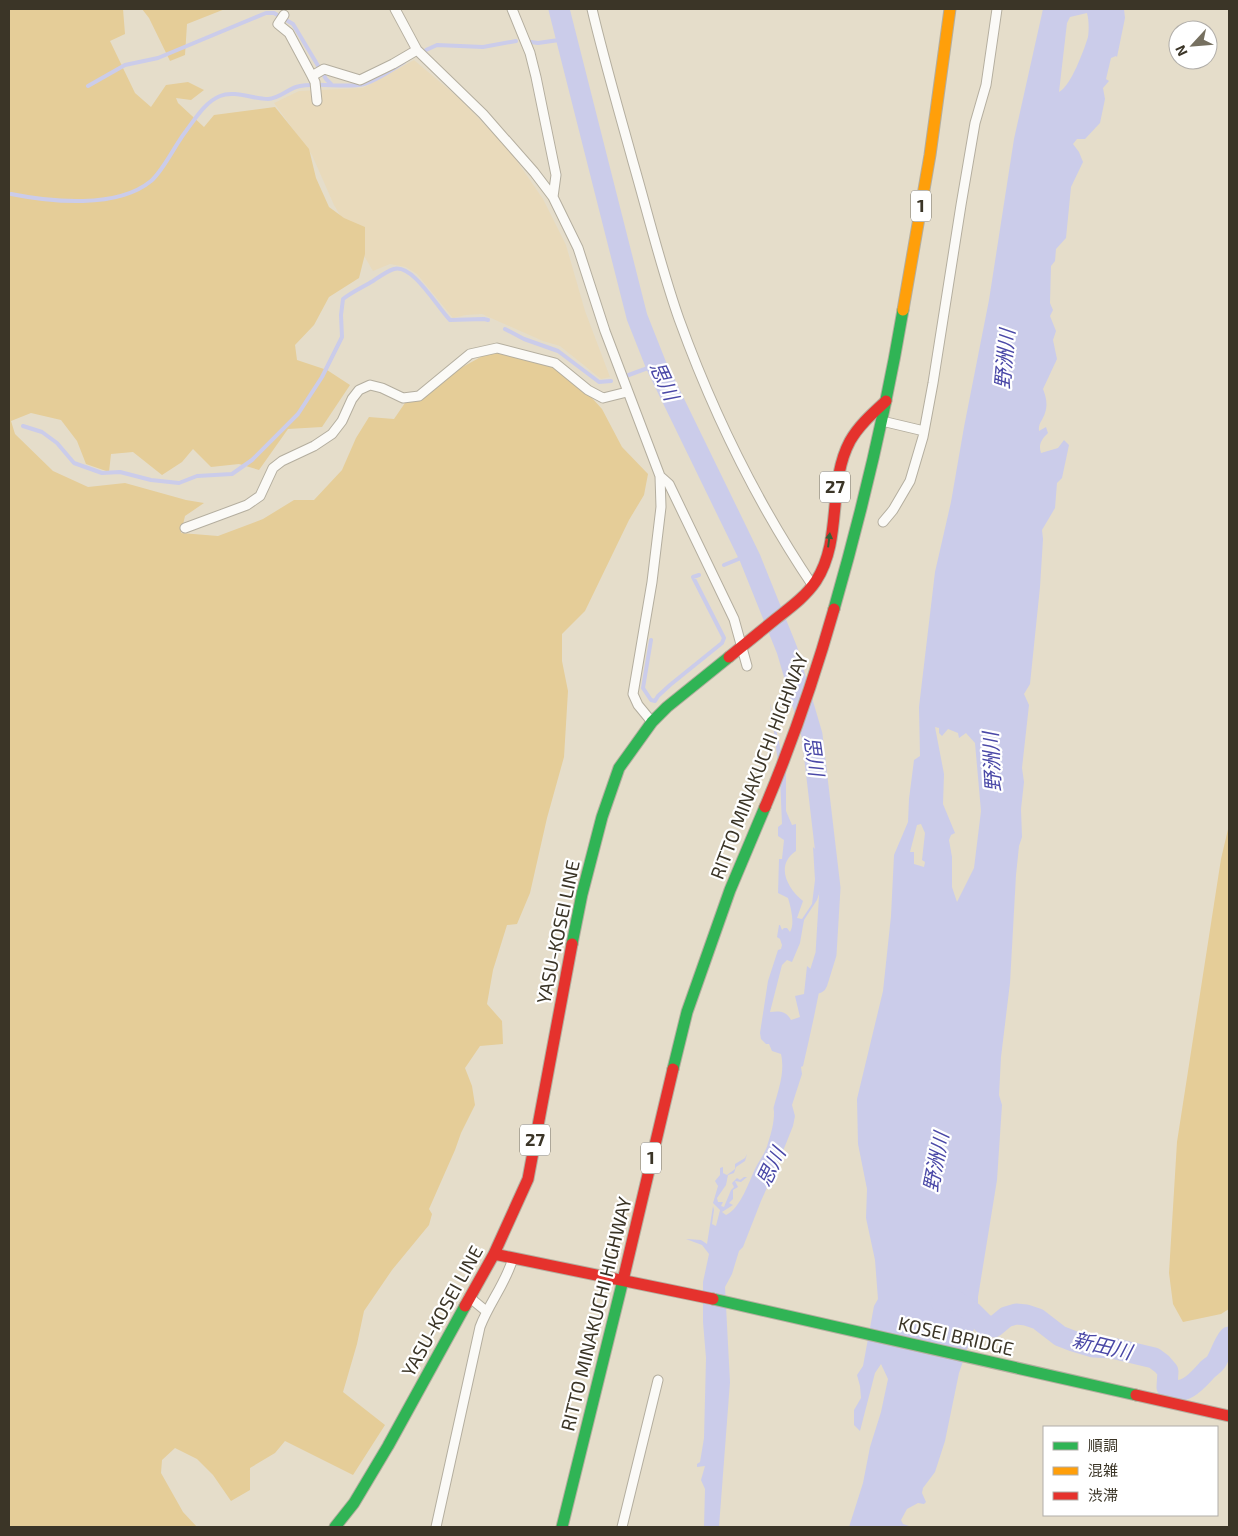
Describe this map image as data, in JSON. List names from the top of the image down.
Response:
{
  "streets": {
    "main road": [
      "1",
      "27",
      "RITTO MINAKUCHI HIGHWAY",
      "YASU-KOSEI LINE",
      "KOSEI BRIDGE"
    ]
  },
  "crossings": [
    ["RITTO MINAKUCHI HIGHWAY", "YASU-KOSEI LINE"],
    ["RITTO MINAKUCHI HIGHWAY", "KOSEI BRIDGE"],
    ["YASU-KOSEI LINE", "KOSEI BRIDGE"]
  ],
  "water": ["野洲川", "思川", "新田川"],
  "legend": ["順調", "混雑", "渋滞"],
  "north": "bottom left"
}
